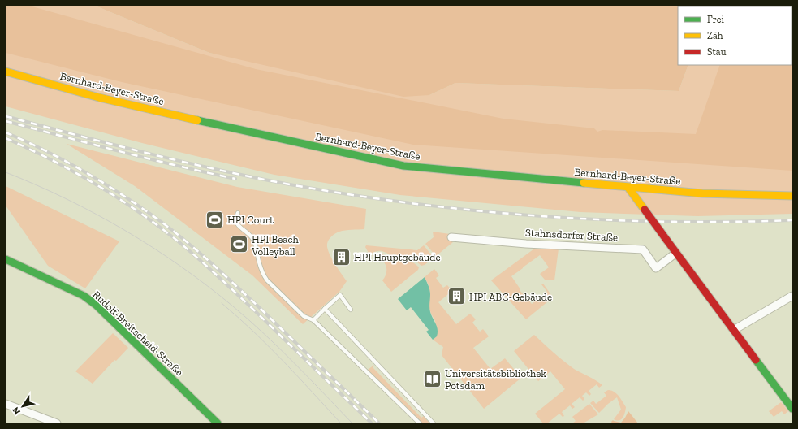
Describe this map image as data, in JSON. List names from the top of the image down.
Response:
{
  "streets": {
    "street": ["Bernhard-Beyer-Straße", "Stahnsdorfer Straße", "Rudolf-Breitscheid-Straße"]
  },
  "places": {
    "sports": ["HPI Court", "HPI Beach Volleyball"],
    "building": ["HPI Hauptgebäude", "HPI ABC-Gebäude"],
    "library": ["Universitätsbibliothek Potsdam"]
  },
  "legend": ["Frei", "Zäh", "Stau"],
  "north": "bottom left"
}
